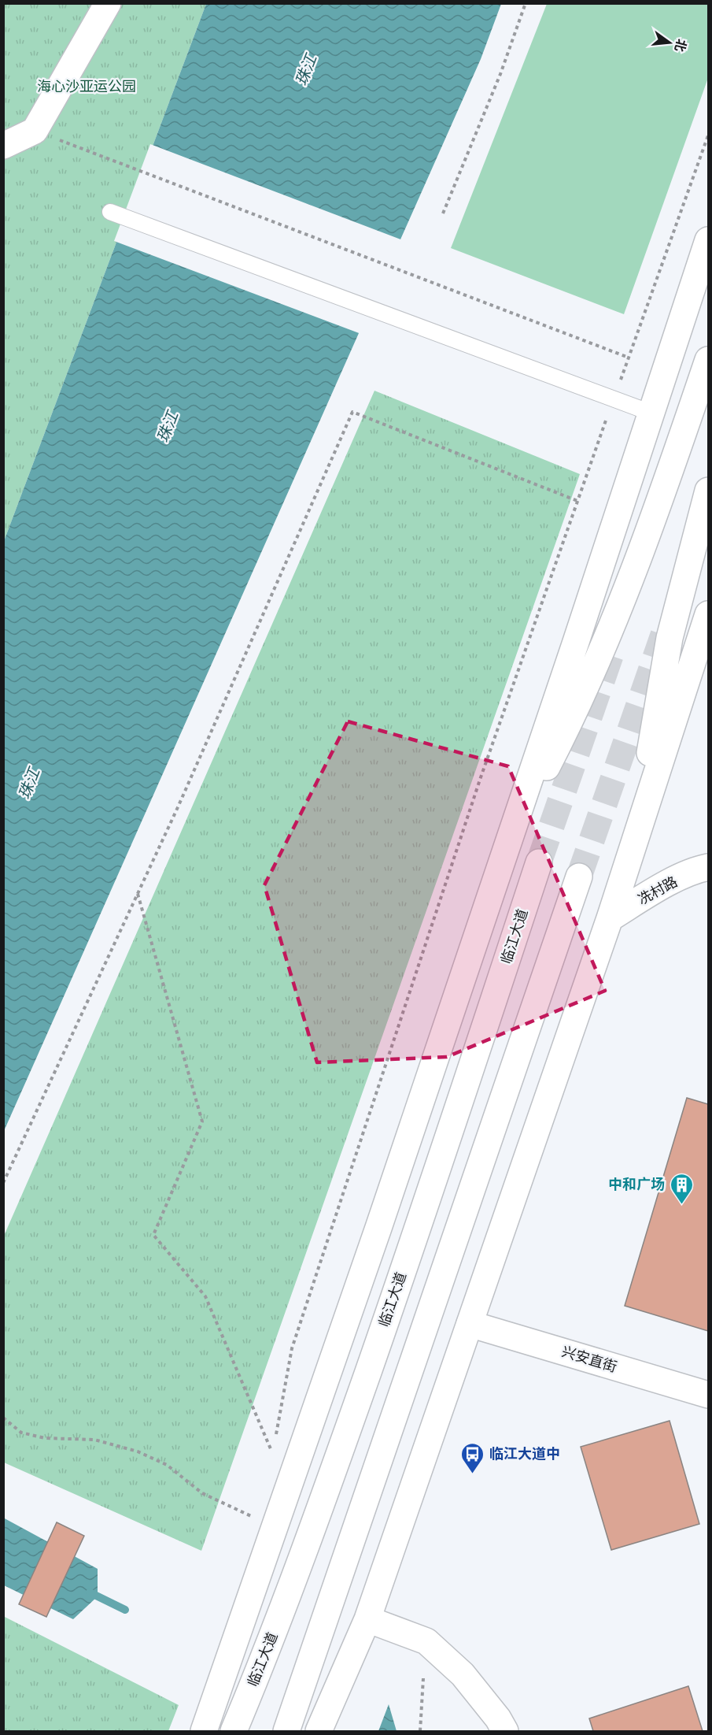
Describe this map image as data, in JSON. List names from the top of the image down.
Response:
{
  "streets": {
    "main road": ["冼村路", "临江大道", "兴安直街"]
  },
  "water": ["珠江"],
  "parks": ["海心沙亚运公园"],
  "places": {
    "building": ["中和广场"],
    "bus stop": ["临江大道中"]
  },
  "north": "right"
}
